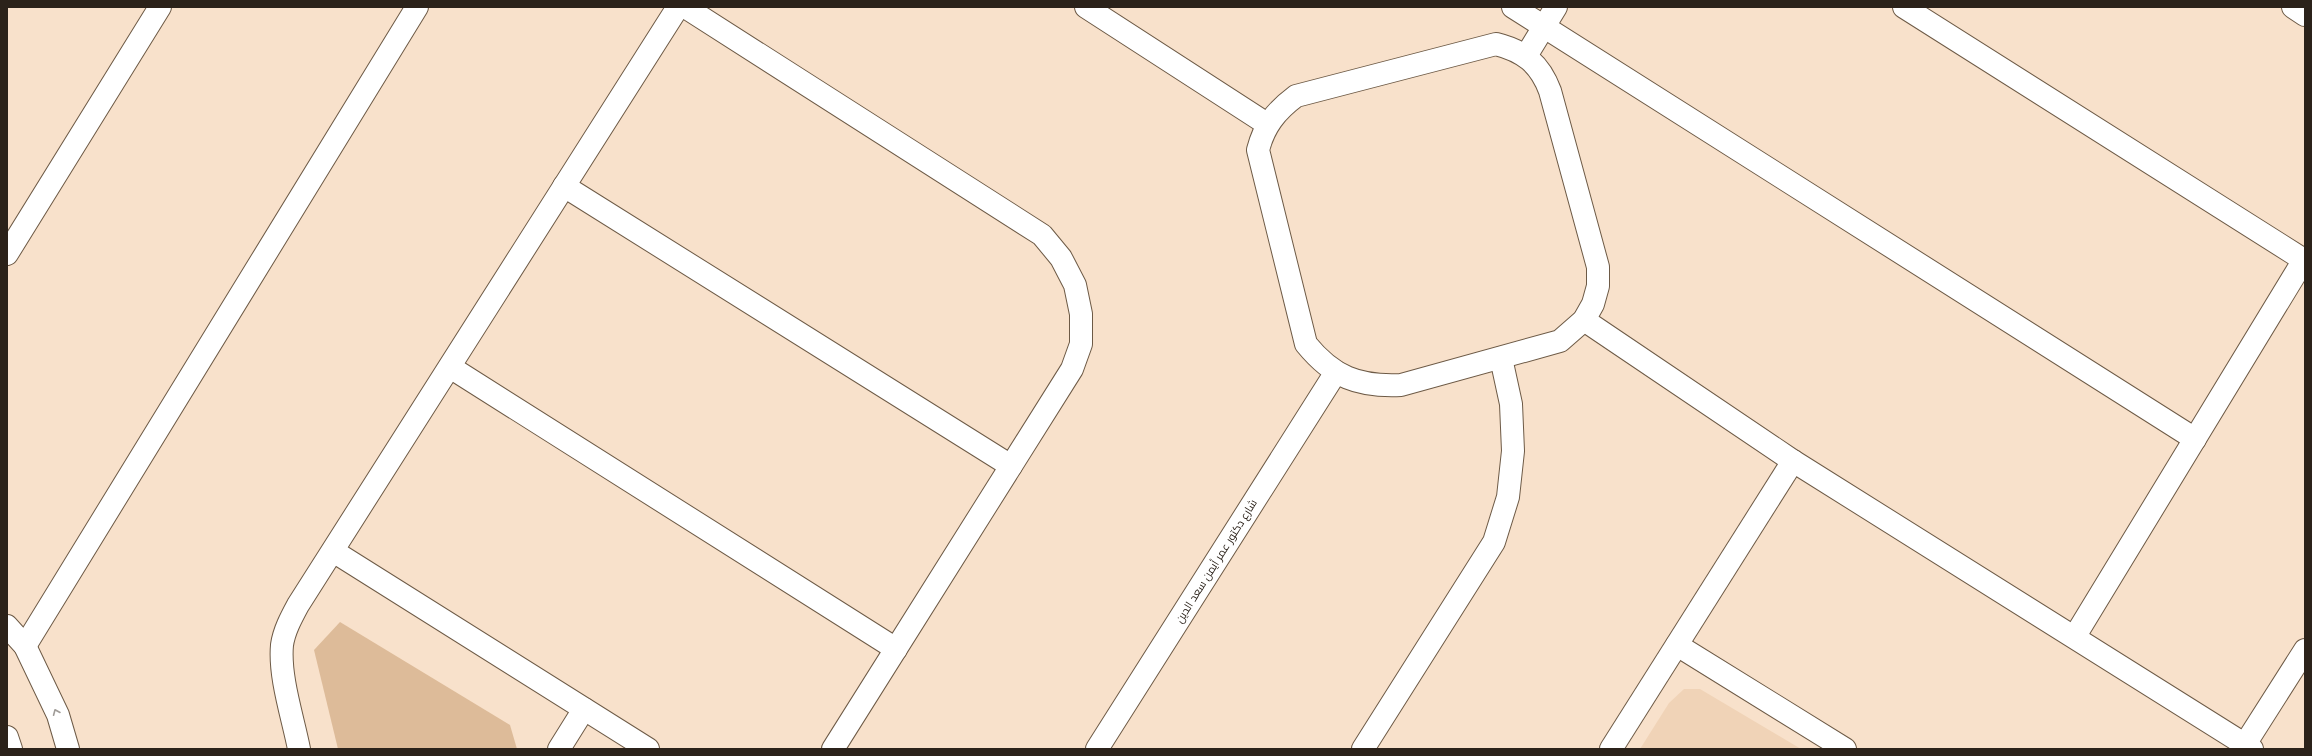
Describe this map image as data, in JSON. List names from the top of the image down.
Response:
{
  "streets": {
    "street": ["شارع دكتور عمر أيمن سعد الدين"]
  }
}
